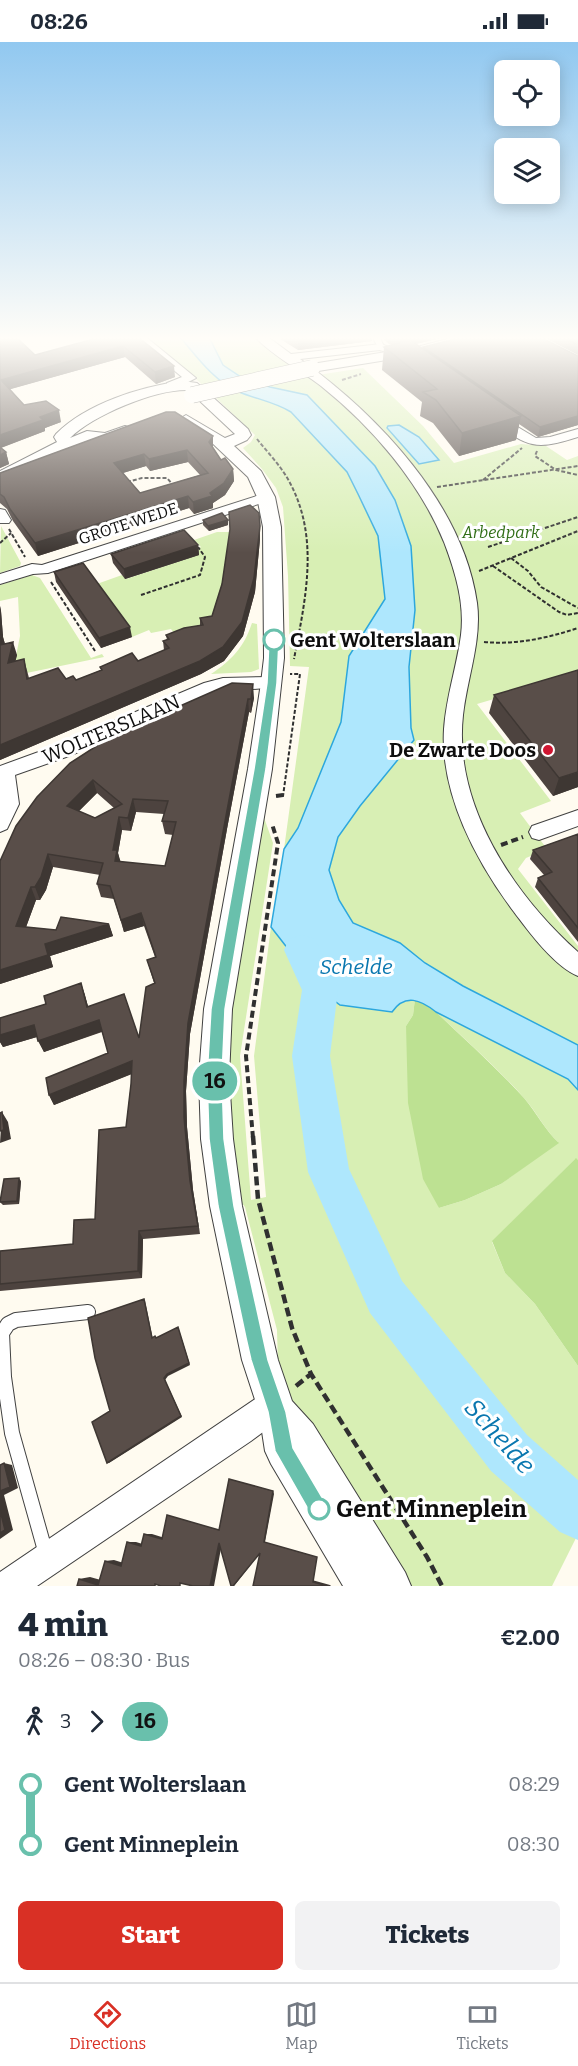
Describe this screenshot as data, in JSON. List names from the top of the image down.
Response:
{
  "streets": {
    "street": ["GROTE WEDE", "WOLTERSLAAN"]
  },
  "water": ["Schelde"],
  "parks": ["Arbedpark"],
  "places": ["Gent Wolterslaan", "De Zwarte Doos", "Gent Minneplein"],
  "lines": ["bus line 16"],
  "page": {
    "status": "08:26",
    "on_map": "16",
    "heading": ["4 min", "08:26 – 08:30 · Bus", "€2.00"],
    "legs": ["3", "16"],
    "list": [
      {
        "name": "Gent Wolterslaan",
        "value": "08:29"
      },
      {
        "name": "Gent Minneplein",
        "value": "08:30"
      }
    ],
    "buttons": ["Start", "Tickets"],
    "tabs": ["Directions", "Map", "Tickets"]
  }
}
